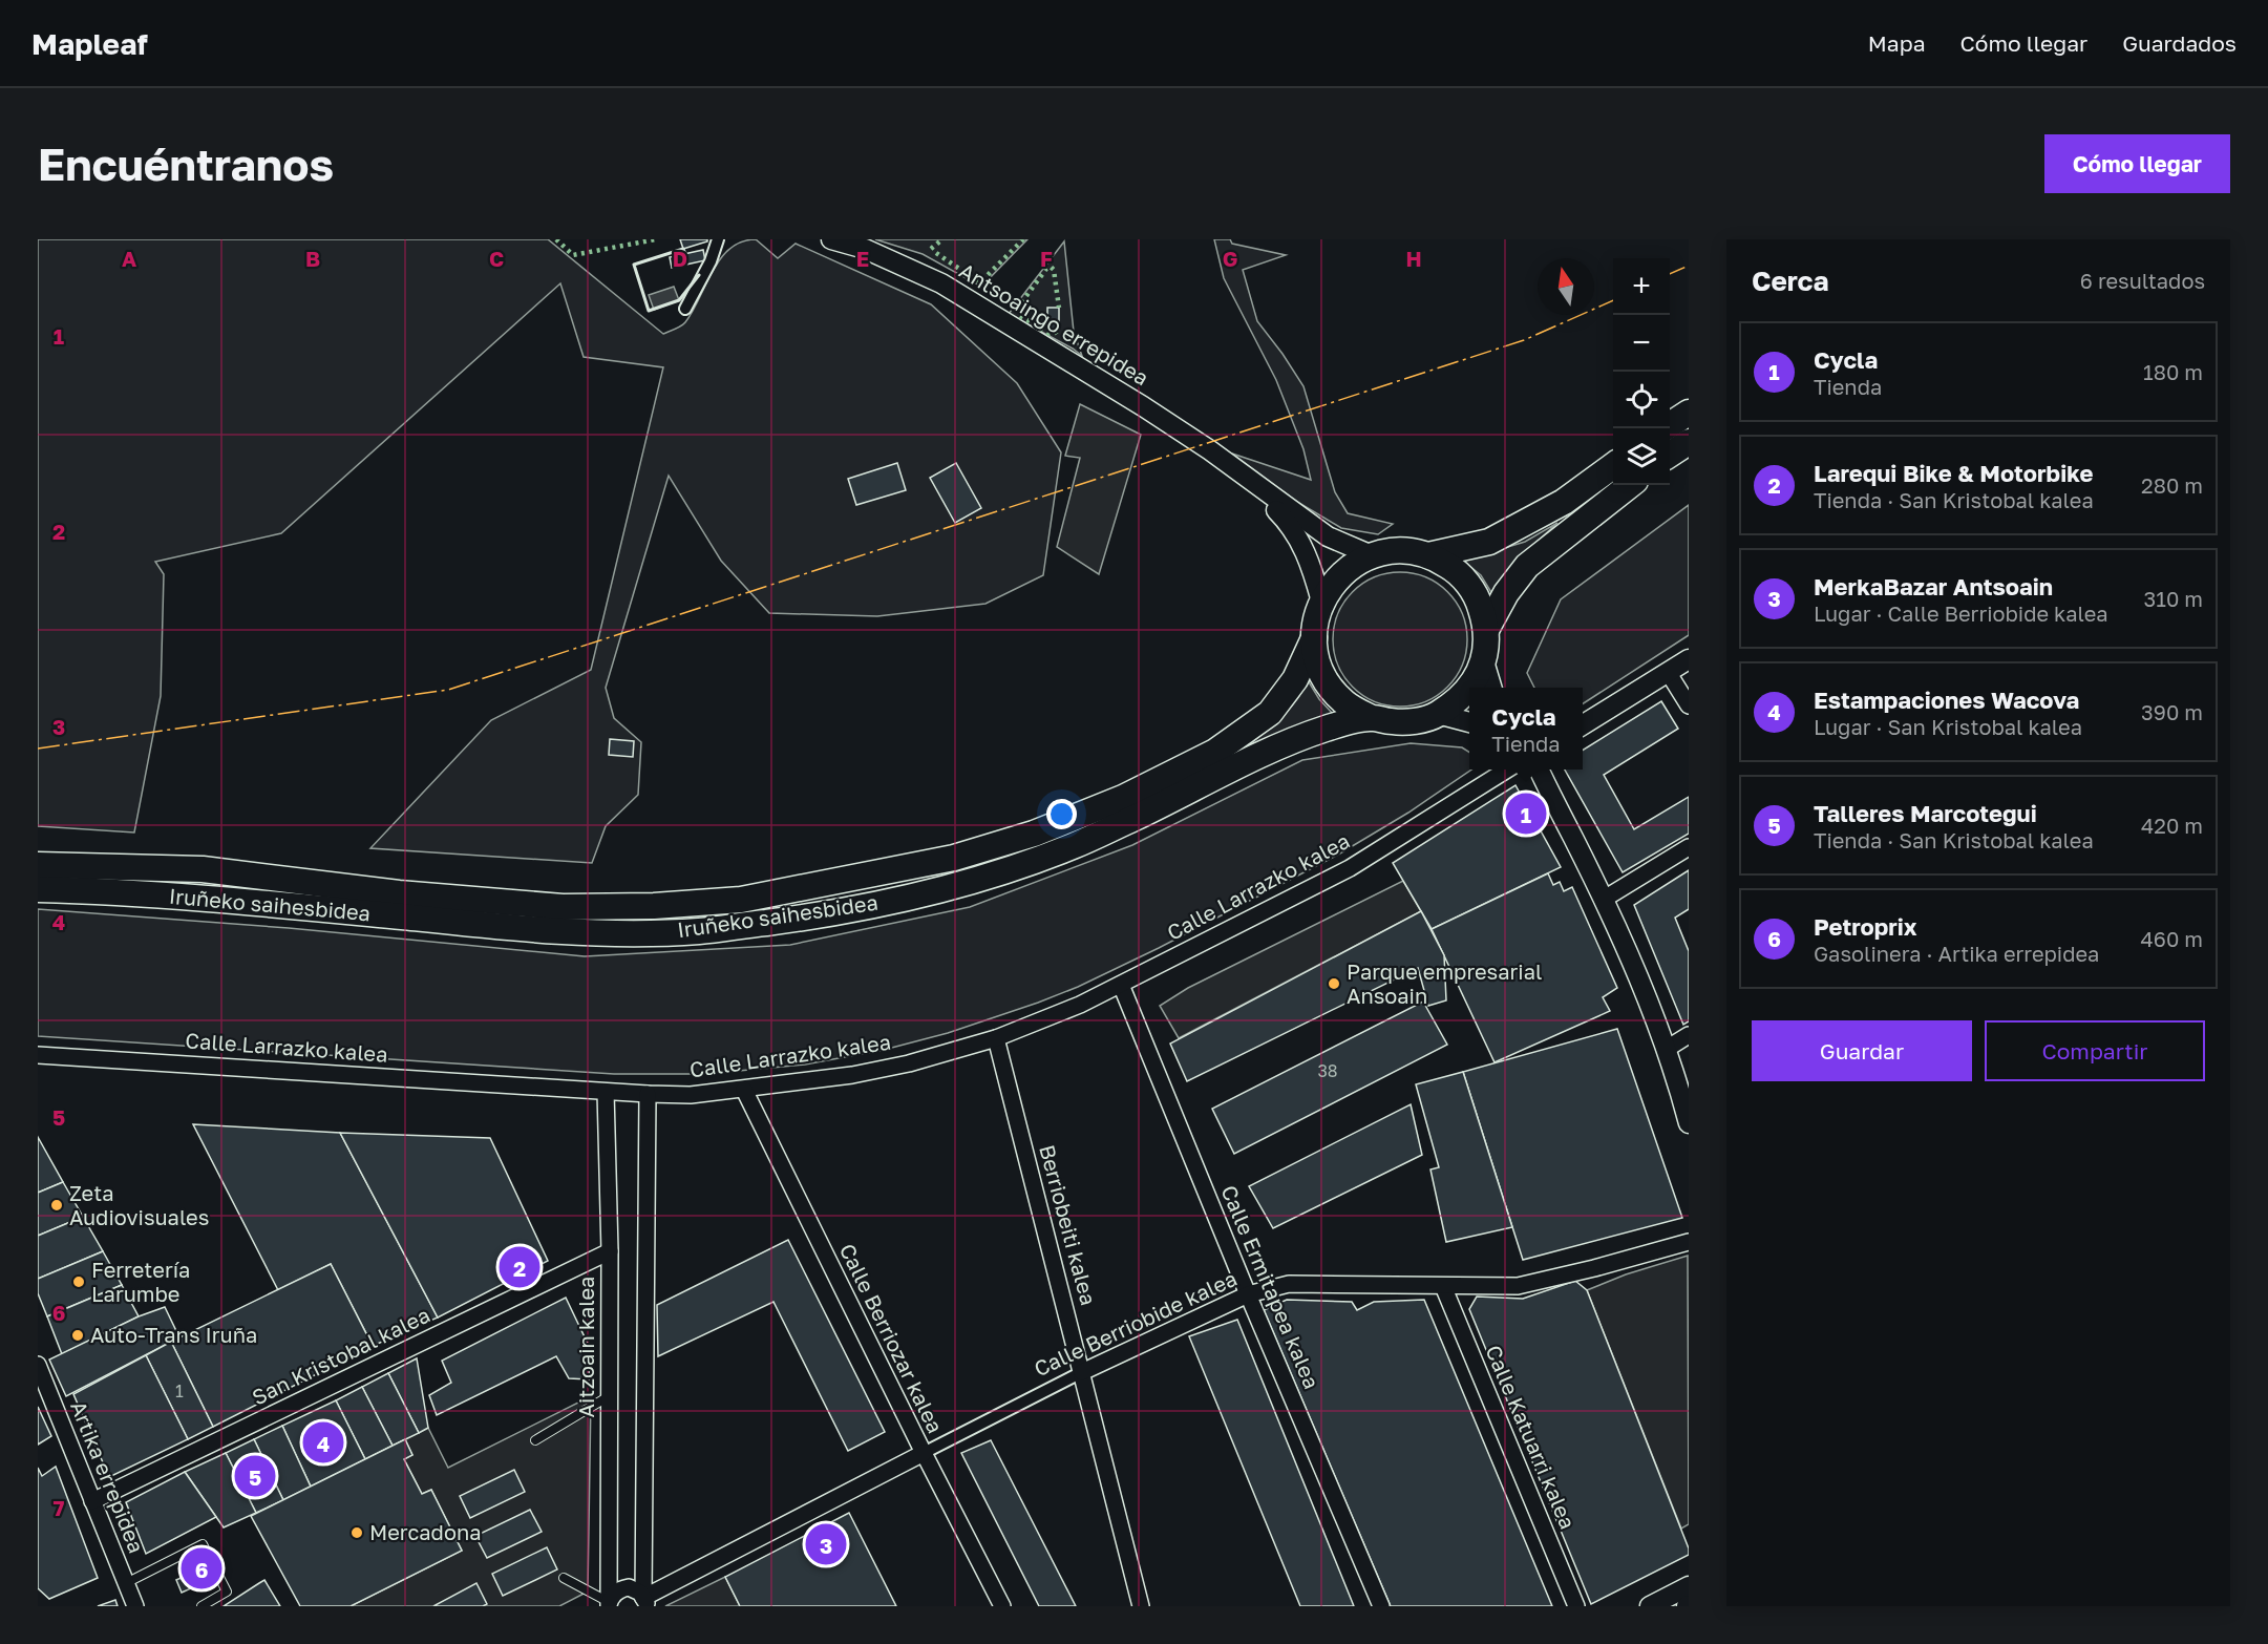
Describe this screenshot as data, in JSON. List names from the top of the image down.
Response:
{
  "streets": {
    "highway": ["Iruñeko saihesbidea"],
    "street": [
      "Antsoaingo errepidea",
      "Calle Larrazko kalea",
      "Berriobeiti kalea",
      "Calle Ermitapea kalea",
      "Calle Berriobide kalea",
      "Calle Berriozar kalea",
      "Aitzoain kalea",
      "San Kristobal kalea",
      "Calle Katuarri kalea",
      "Artika errepidea"
    ]
  },
  "crossings": [
    ["Antsoaingo errepidea", "Iruñeko saihesbidea"],
    ["Calle Larrazko kalea", "Berriobeiti kalea"],
    ["Calle Larrazko kalea", "Calle Ermitapea kalea"],
    ["Calle Larrazko kalea", "Calle Berriozar kalea"],
    ["Calle Larrazko kalea", "Aitzoain kalea"],
    ["Berriobeiti kalea", "Calle Berriobide kalea"],
    ["Calle Ermitapea kalea", "Calle Berriobide kalea"],
    ["Calle Berriobide kalea", "Calle Berriozar kalea"],
    ["Calle Berriobide kalea", "Calle Katuarri kalea"],
    ["Aitzoain kalea", "San Kristobal kalea"],
    ["San Kristobal kalea", "Artika errepidea"]
  ],
  "places": [
    "Parque empresarial Ansoain",
    "Zeta Audiovisuales",
    "Ferretería Larumbe",
    "Auto-Trans Iruña",
    "Mercadona"
  ],
  "house_numbers": ["38", "1"],
  "north": "top",
  "page": {
    "header": "Mapleaf",
    "nav": ["Mapa", "Cómo llegar", "Guardados"],
    "buttons": [
      "Cómo llegar",
      ["Guardar", "Compartir"]
    ],
    "title": "Encuéntranos",
    "heading": ["Cerca", "6 resultados"],
    "map_buttons": ["+", "−"],
    "list": [
      {
        "mark": "1",
        "name": "Cycla",
        "note": "Tienda",
        "value": "180 m"
      },
      {
        "mark": "2",
        "name": "Larequi Bike & Motorbike",
        "note": "Tienda · San Kristobal kalea",
        "value": "280 m"
      },
      {
        "mark": "3",
        "name": "MerkaBazar Antsoain",
        "note": "Lugar · Calle Berriobide kalea",
        "value": "310 m"
      },
      {
        "mark": "4",
        "name": "Estampaciones Wacova",
        "note": "Lugar · San Kristobal kalea",
        "value": "390 m"
      },
      {
        "mark": "5",
        "name": "Talleres Marcotegui",
        "note": "Tienda · San Kristobal kalea",
        "value": "420 m"
      },
      {
        "mark": "6",
        "name": "Petroprix",
        "note": "Gasolinera · Artika errepidea",
        "value": "460 m"
      }
    ],
    "popup": ["Cycla", "Tienda"],
    "pins": [
      "1",
      "2",
      "4",
      "5",
      "3",
      "6"
    ]
  },
  "grid": {
    "columns": [
      "A",
      "B",
      "C",
      "D",
      "E",
      "F",
      "G",
      "H"
    ],
    "rows": [
      "1",
      "2",
      "3",
      "4",
      "5",
      "6",
      "7"
    ]
  }
}
